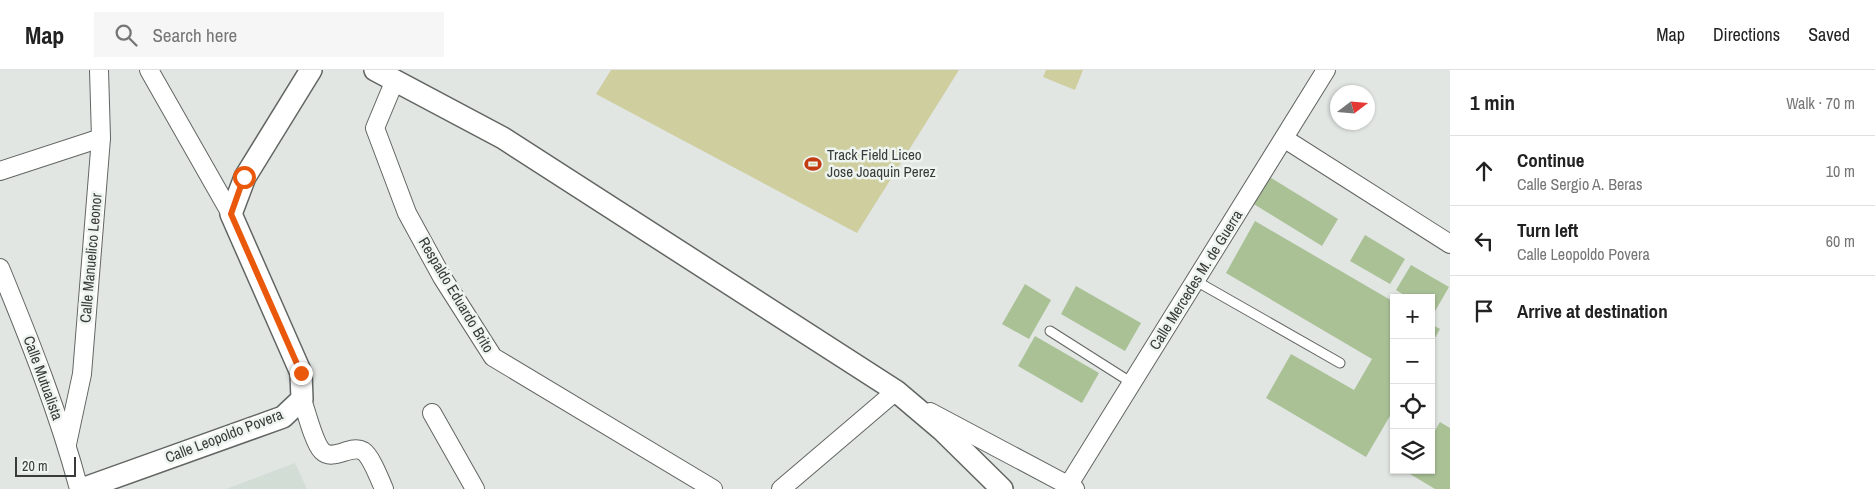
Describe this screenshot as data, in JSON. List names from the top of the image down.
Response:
{
  "streets": {
    "street": [
      "Calle Manuelico Leonor",
      "Calle Mercedes M. de Guerra",
      "Respaldo Eduardo Brito",
      "Calle Mutualista",
      "Calle Leopoldo Povera"
    ]
  },
  "crossings": [
    ["Calle Manuelico Leonor", "Calle Mutualista"],
    ["Calle Mutualista", "Calle Leopoldo Povera"]
  ],
  "places": {
    "sports": ["Track Field Liceo Jose Joaquin Perez"]
  },
  "scale_bar": "20 m",
  "north": "right",
  "page": {
    "header": "Map",
    "search": "Search here",
    "nav": ["Map", "Directions", "Saved"],
    "heading": ["1 min", "Walk · 70 m"],
    "list": [
      ["Continue", "Calle Sergio A. Beras", "10 m"],
      ["Turn left", "Calle Leopoldo Povera", "60 m"],
      "Arrive at destination"
    ],
    "map_buttons": ["+", "−"],
    "scale": "20 m"
  }
}
